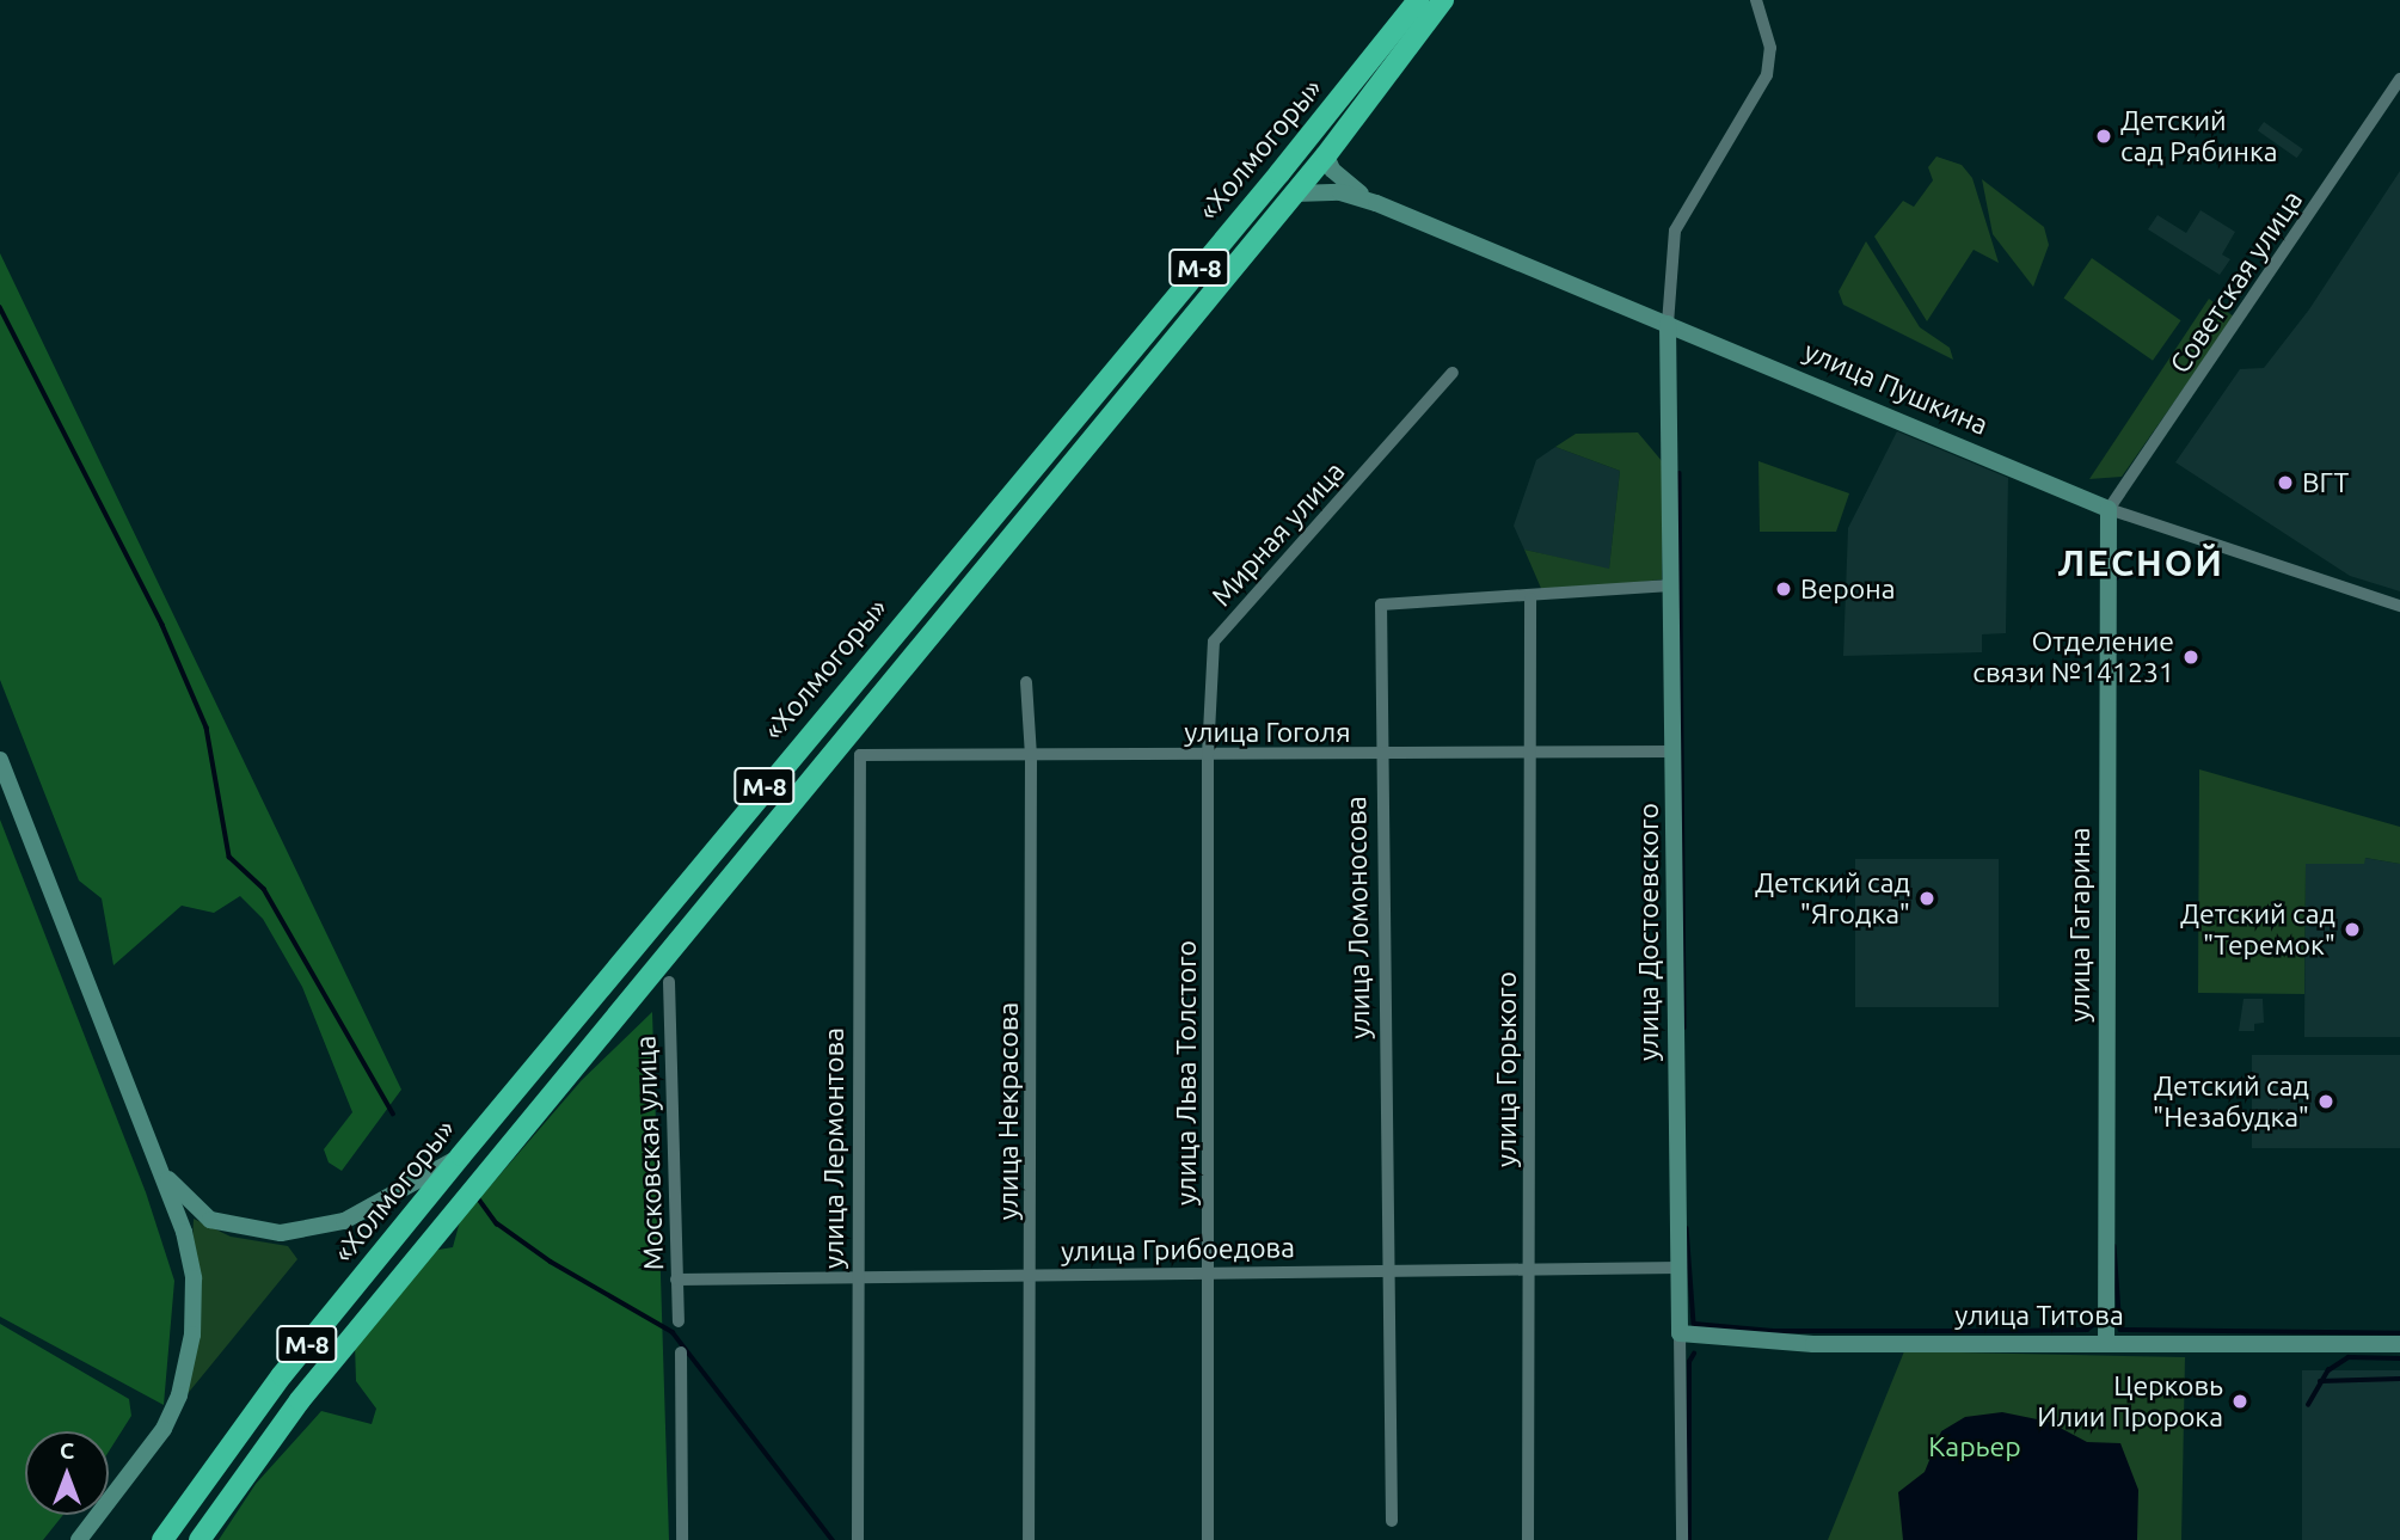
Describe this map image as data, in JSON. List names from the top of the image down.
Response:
{
  "streets": {
    "highway": ["«Холмогоры»", "М-8"],
    "street": [
      "Советская улица",
      "улица Пушкина",
      "Мирная улица",
      "улица Гоголя",
      "улица Ломоносова",
      "улица Гагарина",
      "улица Достоевского",
      "улица Горького",
      "улица Льва Толстого",
      "улица Некрасова",
      "улица Лермонтова",
      "Московская улица",
      "улица Грибоедова",
      "улица Титова"
    ]
  },
  "crossings": [
    ["Советская улица", "улица Пушкина"],
    ["Советская улица", "улица Гагарина"],
    ["улица Пушкина", "улица Гагарина"],
    ["улица Пушкина", "улица Достоевского"],
    ["Мирная улица", "улица Гоголя"],
    ["Мирная улица", "улица Льва Толстого"],
    ["улица Гоголя", "улица Ломоносова"],
    ["улица Гоголя", "улица Достоевского"],
    ["улица Гоголя", "улица Горького"],
    ["улица Гоголя", "улица Льва Толстого"],
    ["улица Гоголя", "улица Некрасова"],
    ["улица Гоголя", "улица Лермонтова"],
    ["улица Ломоносова", "улица Достоевского"],
    ["улица Ломоносова", "улица Горького"],
    ["улица Ломоносова", "улица Грибоедова"],
    ["улица Гагарина", "улица Титова"],
    ["улица Достоевского", "улица Грибоедова"],
    ["улица Достоевского", "улица Титова"],
    ["улица Горького", "улица Грибоедова"],
    ["улица Льва Толстого", "улица Грибоедова"],
    ["улица Некрасова", "улица Грибоедова"],
    ["улица Лермонтова", "улица Грибоедова"],
    ["Московская улица", "улица Грибоедова"]
  ],
  "districts": ["ЛЕСНОЙ"],
  "parks": ["Карьер"],
  "places": [
    "Детский сад Рябинка",
    "ВГТ",
    "Верона",
    "Отделение связи №141231",
    "Детский сад \"Ягодка\"",
    "Детский сад \"Теремок\"",
    "Детский сад \"Незабудка\"",
    "Церковь Илии Пророка"
  ],
  "north": "top"
}
